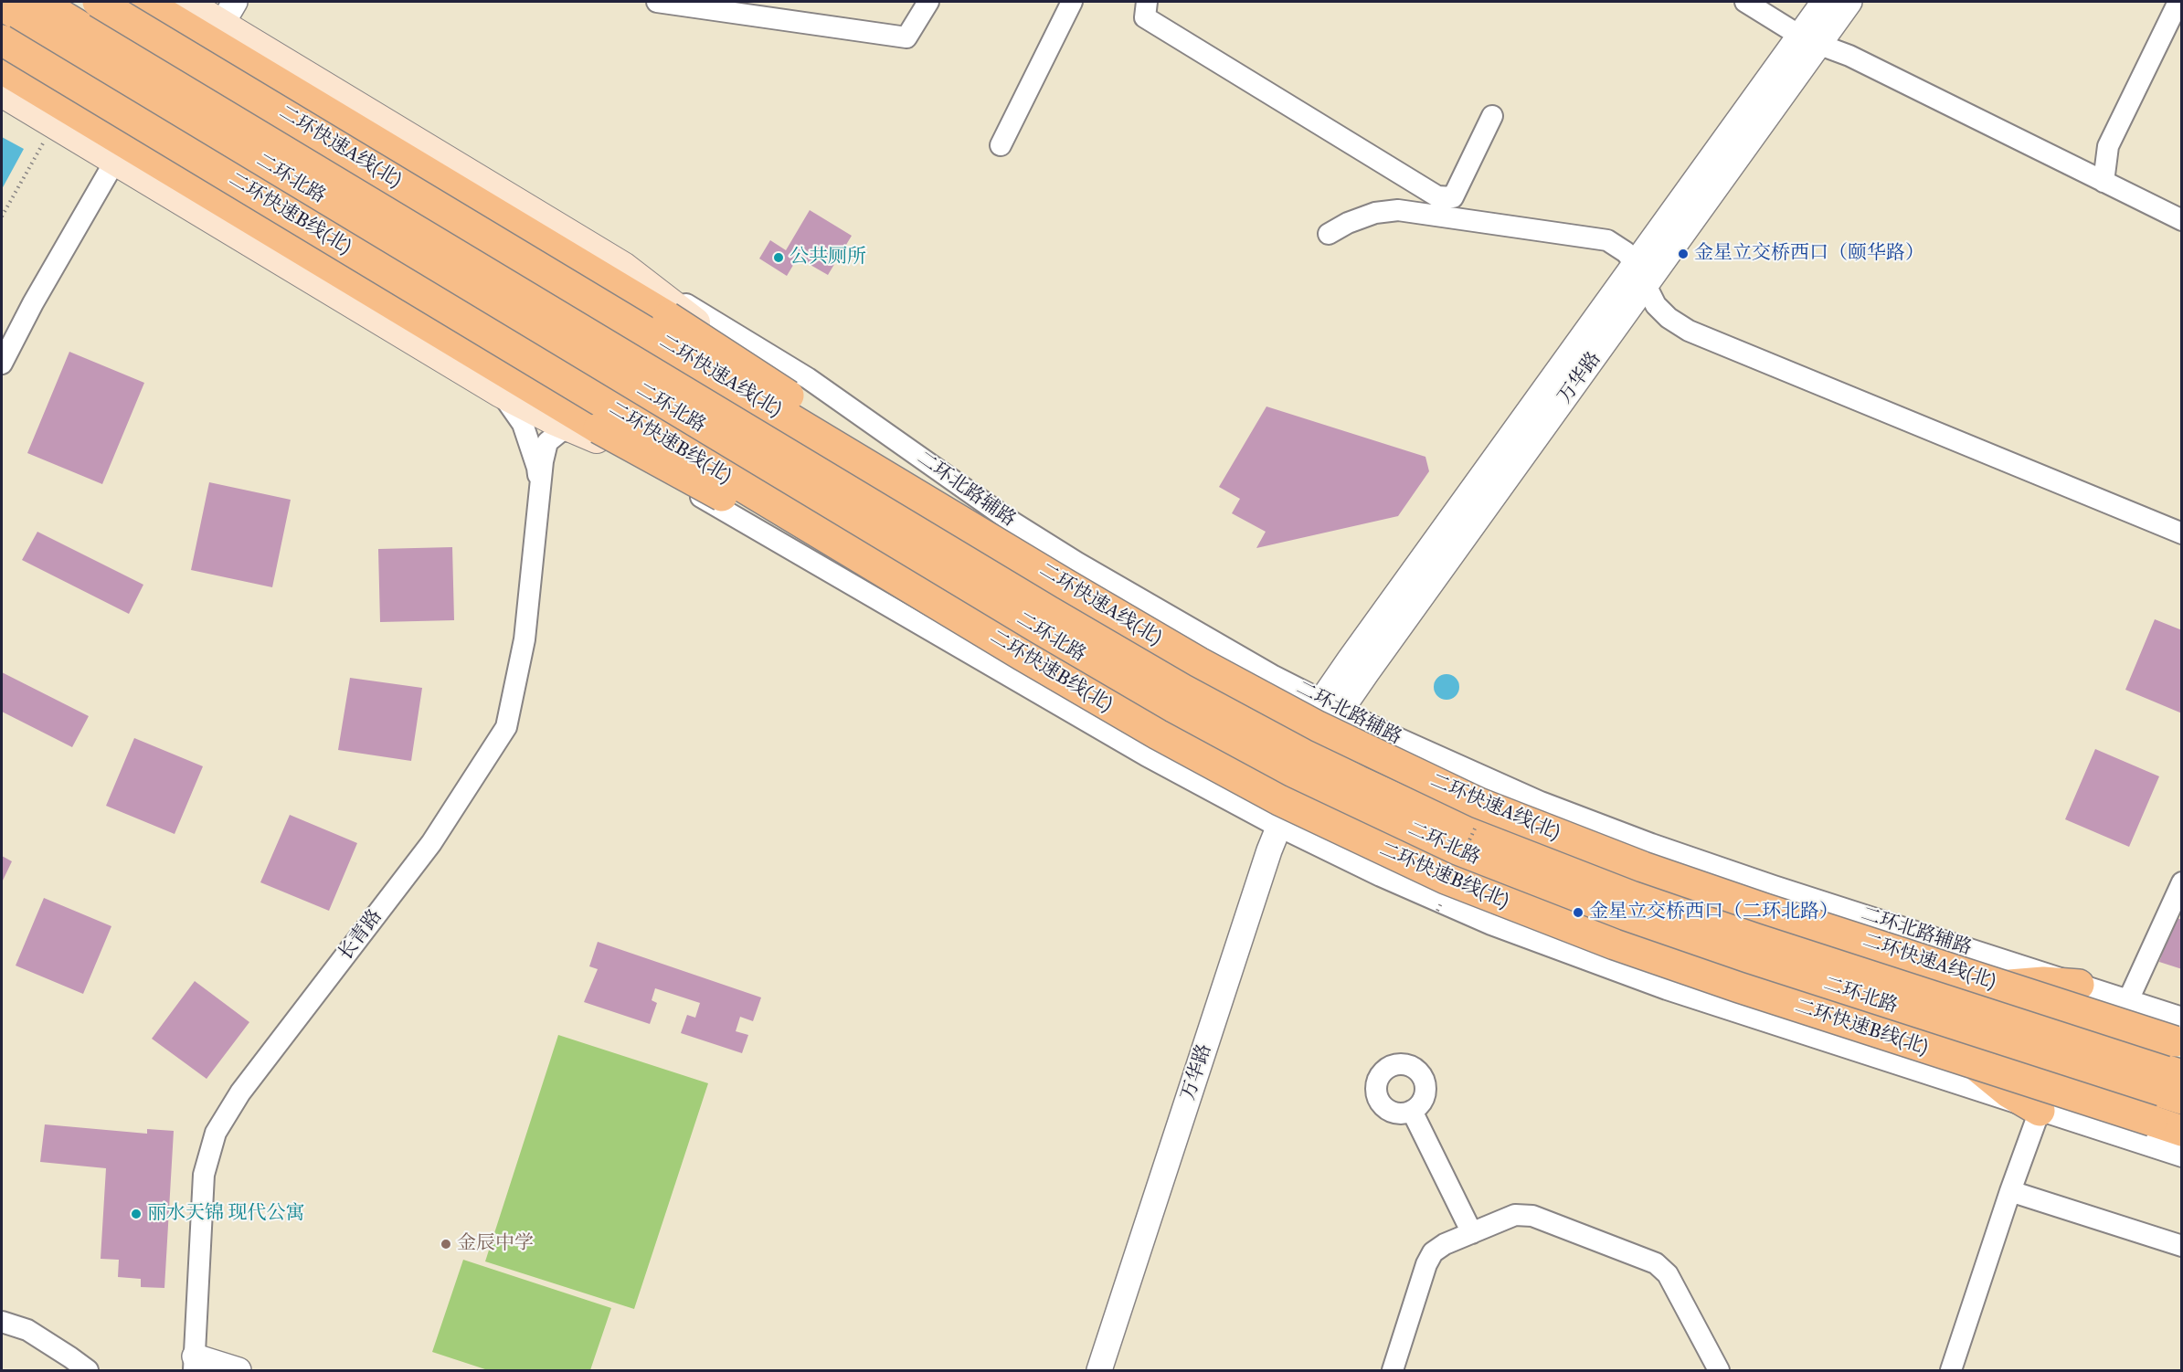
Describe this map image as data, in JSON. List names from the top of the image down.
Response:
{
  "streets": {
    "main road": ["二环快速A线(北)", "二环北路", "二环快速B线(北)"],
    "street": ["万华路", "二环北路辅路", "长青路"]
  },
  "crossings": [
    ["二环北路", "万华路"],
    ["万华路", "二环北路辅路"]
  ],
  "places": [
    "金星立交桥西口（颐华路）",
    "公共厕所",
    "金星立交桥西口（二环北路）",
    "丽水天锦 现代公寓",
    "金辰中学"
  ]
}
